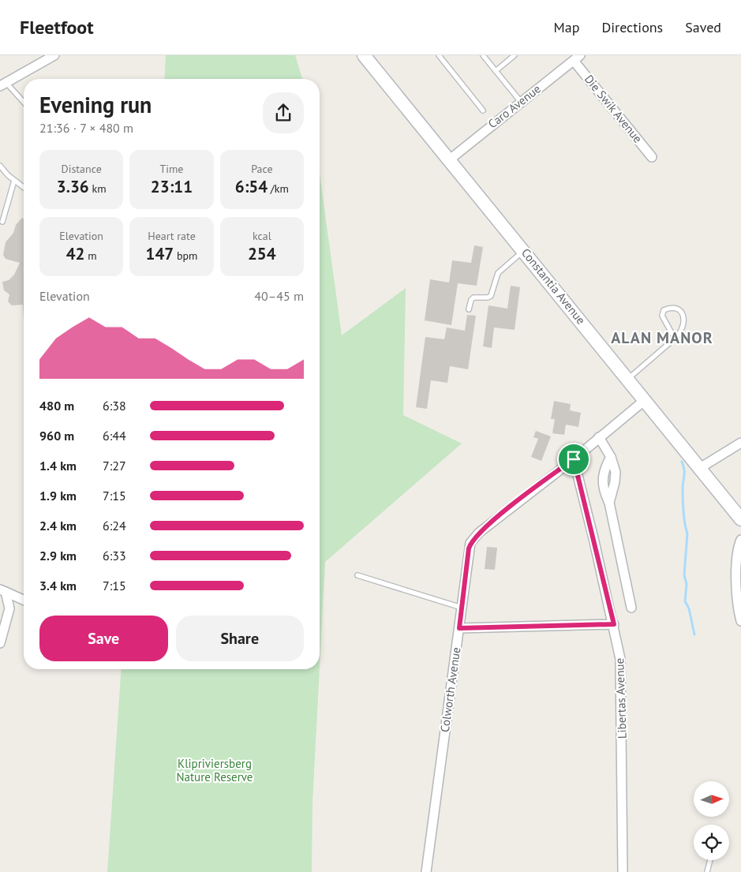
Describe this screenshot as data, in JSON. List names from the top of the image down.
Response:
{
  "streets": {
    "street": [
      "Caro Avenue",
      "Die Swik Avenue",
      "Constantia Avenue",
      "Colworth Avenue",
      "Libertas Avenue"
    ]
  },
  "crossings": [
    ["Caro Avenue", "Die Swik Avenue"],
    ["Caro Avenue", "Constantia Avenue"],
    ["Constantia Avenue", "Colworth Avenue"],
    ["Colworth Avenue", "Libertas Avenue"]
  ],
  "districts": ["ALAN MANOR"],
  "parks": ["Klipriviersberg Nature Reserve"],
  "north": "right",
  "page": {
    "header": "Fleetfoot",
    "nav": ["Map", "Directions", "Saved"],
    "heading": ["Evening run", "21:36 · 7 × 480 m"],
    "stats": [
      ["Distance", "3.36 km"],
      ["Time", "23:11"],
      ["Pace", "6:54 /km"],
      ["Elevation", "42 m"],
      ["Heart rate", "147 bpm"],
      ["kcal", "254"]
    ],
    "chart": ["Elevation", "40–45 m"],
    "list": [
      {
        "name": "480 m",
        "note": "6:38"
      },
      {
        "name": "960 m",
        "note": "6:44"
      },
      {
        "name": "1.4 km",
        "note": "7:27"
      },
      {
        "name": "1.9 km",
        "note": "7:15"
      },
      {
        "name": "2.4 km",
        "note": "6:24"
      },
      {
        "name": "2.9 km",
        "note": "6:33"
      },
      {
        "name": "3.4 km",
        "note": "7:15"
      }
    ],
    "buttons": ["Save", "Share"]
  }
}
